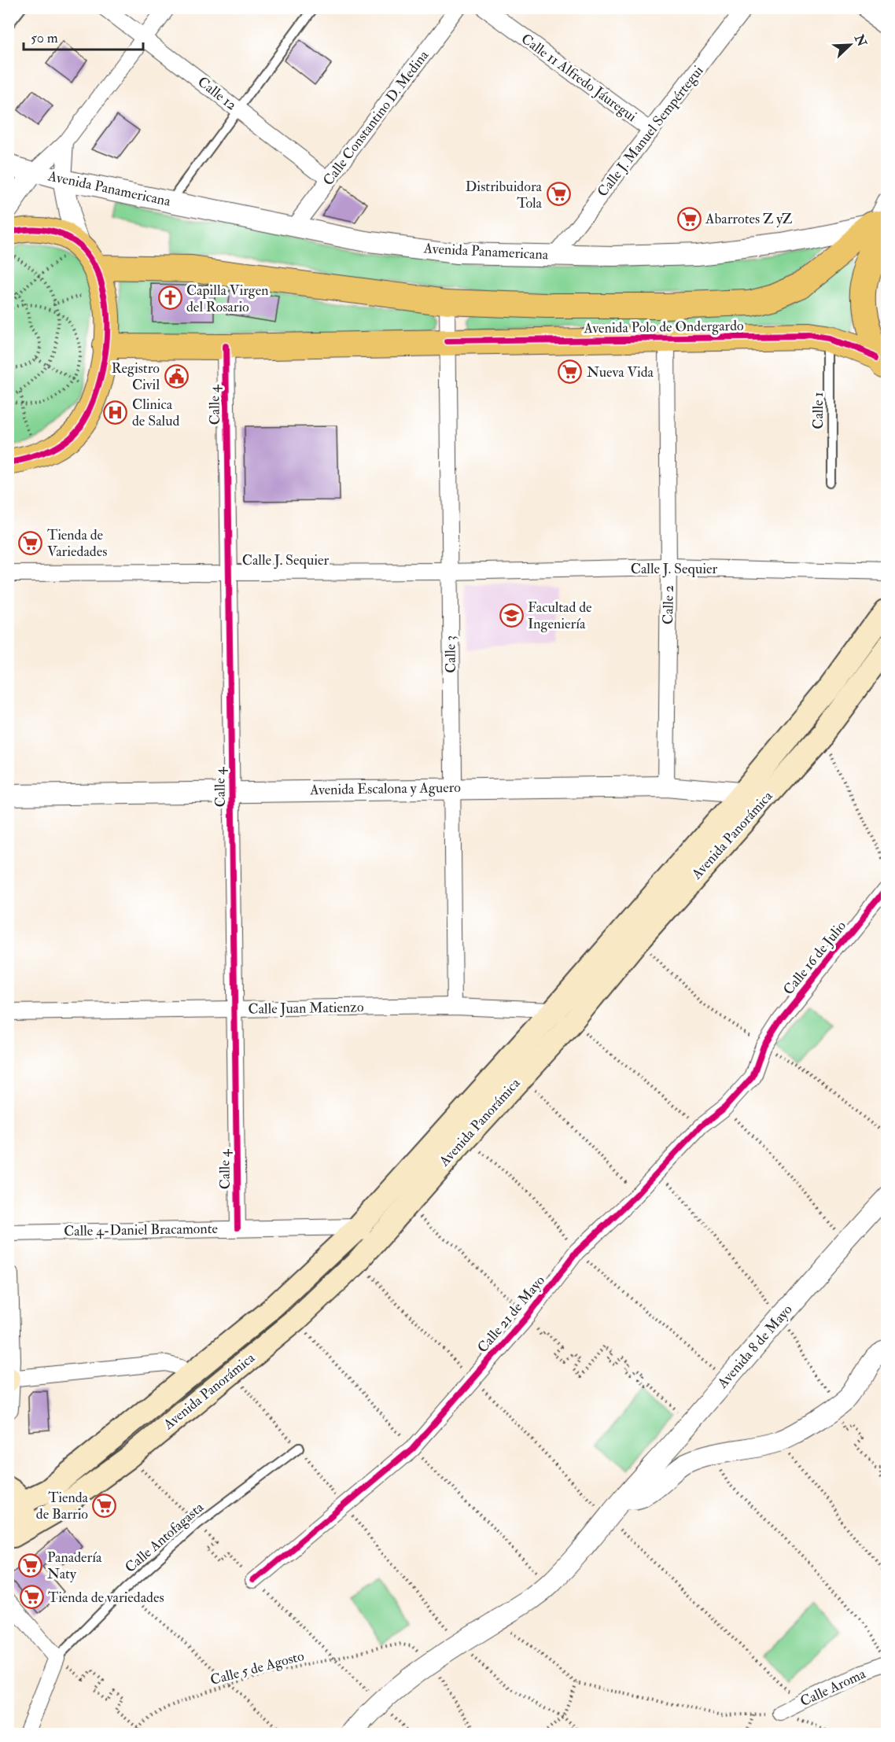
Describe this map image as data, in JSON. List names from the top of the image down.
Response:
{
  "streets": {
    "main road": ["Avenida Polo de Ondergardo", "Avenida Panorámica"],
    "street": [
      "Calle 11 Alfredo Jáuregui",
      "Calle 12",
      "Calle Constantino D. Medina",
      "Calle J. Manuel Sempértegui",
      "Avenida Panamericana",
      "Calle 4",
      "Calle J. Sequier",
      "Calle 2",
      "Calle 3",
      "Avenida Escalona y Aguero",
      "Calle 16 de Julio",
      "Calle Juan Matienzo",
      "Calle 4-Daniel Bracamonte",
      "Calle 21 de Mayo",
      "Avenida 8 de Mayo",
      "Calle Aroma"
    ],
    "lane": ["Calle 1", "Calle Antofagasta"],
    "path": ["Calle 5 de Agosto"]
  },
  "crossings": [
    ["Calle 11 Alfredo Jáuregui", "Calle J. Manuel Sempértegui"],
    ["Calle 12", "Calle Constantino D. Medina"],
    ["Calle Constantino D. Medina", "Avenida Panamericana"],
    ["Calle J. Manuel Sempértegui", "Avenida Panamericana"],
    ["Avenida Panamericana", "Avenida Polo de Ondergardo"],
    ["Avenida Polo de Ondergardo", "Calle 4"],
    ["Avenida Polo de Ondergardo", "Calle 1"],
    ["Avenida Polo de Ondergardo", "Calle 2"],
    ["Avenida Polo de Ondergardo", "Calle 3"],
    ["Calle 4", "Calle J. Sequier"],
    ["Calle 4", "Avenida Escalona y Aguero"],
    ["Calle 4", "Calle Juan Matienzo"],
    ["Calle 4", "Calle 4-Daniel Bracamonte"],
    ["Calle J. Sequier", "Calle 2"],
    ["Calle J. Sequier", "Calle 3"],
    ["Calle 2", "Avenida Escalona y Aguero"],
    ["Calle 3", "Avenida Escalona y Aguero"],
    ["Calle 3", "Calle Juan Matienzo"],
    ["Avenida Escalona y Aguero", "Avenida Panorámica"],
    ["Avenida Panorámica", "Calle Juan Matienzo"],
    ["Avenida Panorámica", "Calle 4-Daniel Bracamonte"],
    ["Calle 16 de Julio", "Calle 21 de Mayo"],
    ["Avenida 8 de Mayo", "Calle 5 de Agosto"]
  ],
  "places": {
    "supermarket": [
      "Distribuidora Tola",
      "Abarrotes Z yZ",
      "Nueva Vida",
      "Tienda de Variedades",
      "Tienda de Barrio",
      "Panadería Naty",
      "Tienda de variedades"
    ],
    "church": ["Capilla Virgen del Rosario"],
    "public building": ["Registro Civil"],
    "hospital": ["Clinica de Salud"],
    "school or university": ["Facultad de Ingeniería"]
  },
  "scale_bar": "50 m",
  "north": "top right"
}
